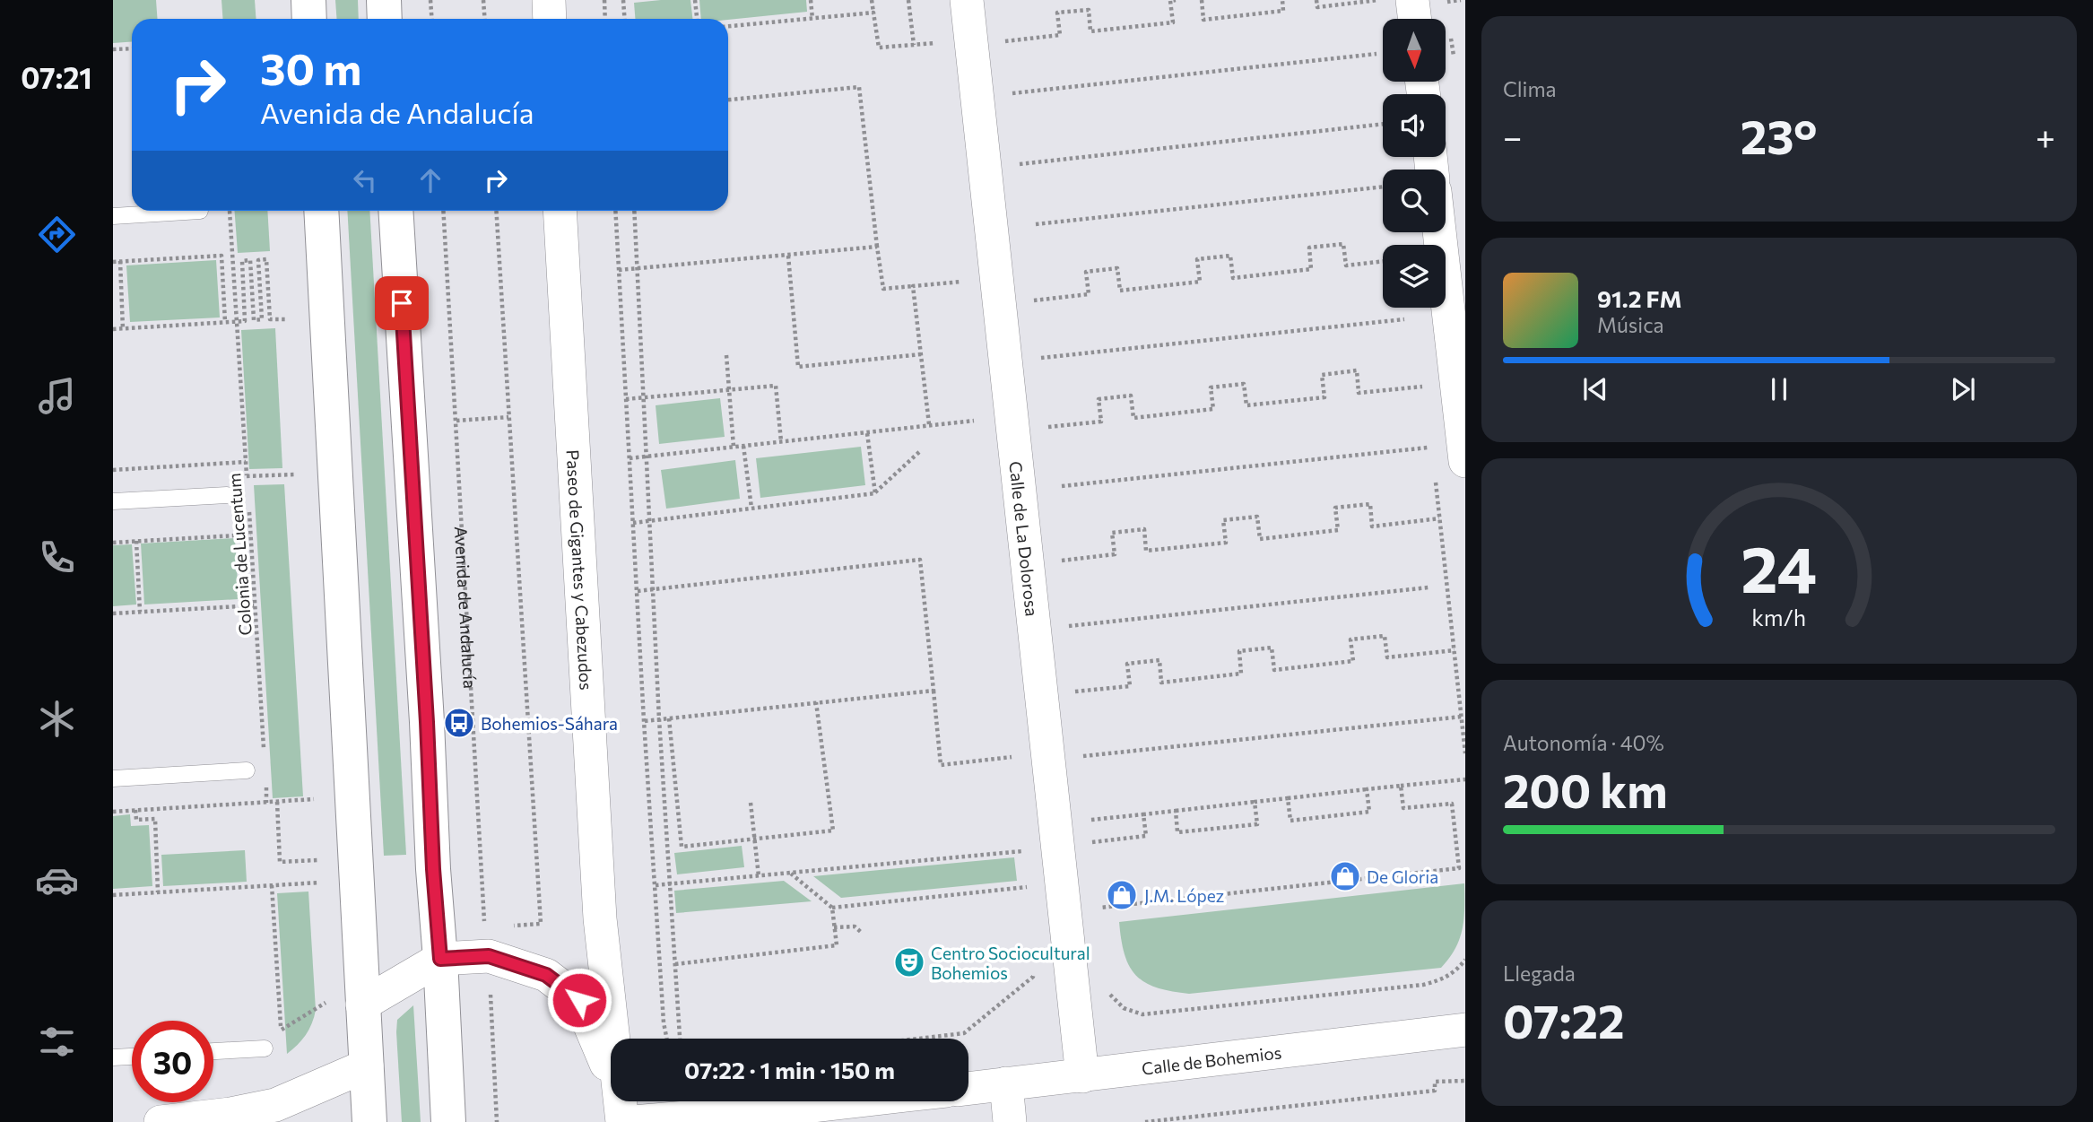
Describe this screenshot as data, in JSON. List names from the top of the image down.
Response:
{
  "streets": {
    "street": ["Calle de La Dolorosa", "Paseo de Gigantes y Cabezudos", "Calle de Bohemios"],
    "path": ["Colonia de Lucentum", "Avenida de Andalucía"]
  },
  "crossings": [
    ["Calle de La Dolorosa", "Calle de Bohemios"]
  ],
  "places": {
    "bus stop": ["Bohemios-Sáhara"],
    "shop": ["De Gloria", "J.M. López"],
    "theatre": ["Centro Sociocultural Bohemios"]
  },
  "north": "bottom",
  "page": {
    "tabs": "07:21",
    "tile": [
      "Clima",
      ["Autonomía · 40%", "200 km"],
      ["Llegada", "07:22"]
    ],
    "turn": ["30 m", "Avenida de Andalucía"],
    "heat": ["−", "23°", "+"],
    "song": ["91.2 FM", "Música"],
    "limit": "30",
    "trip": "07:22 · 1 min · 150 m",
    "gauge": ["24", "km/h"]
  }
}
